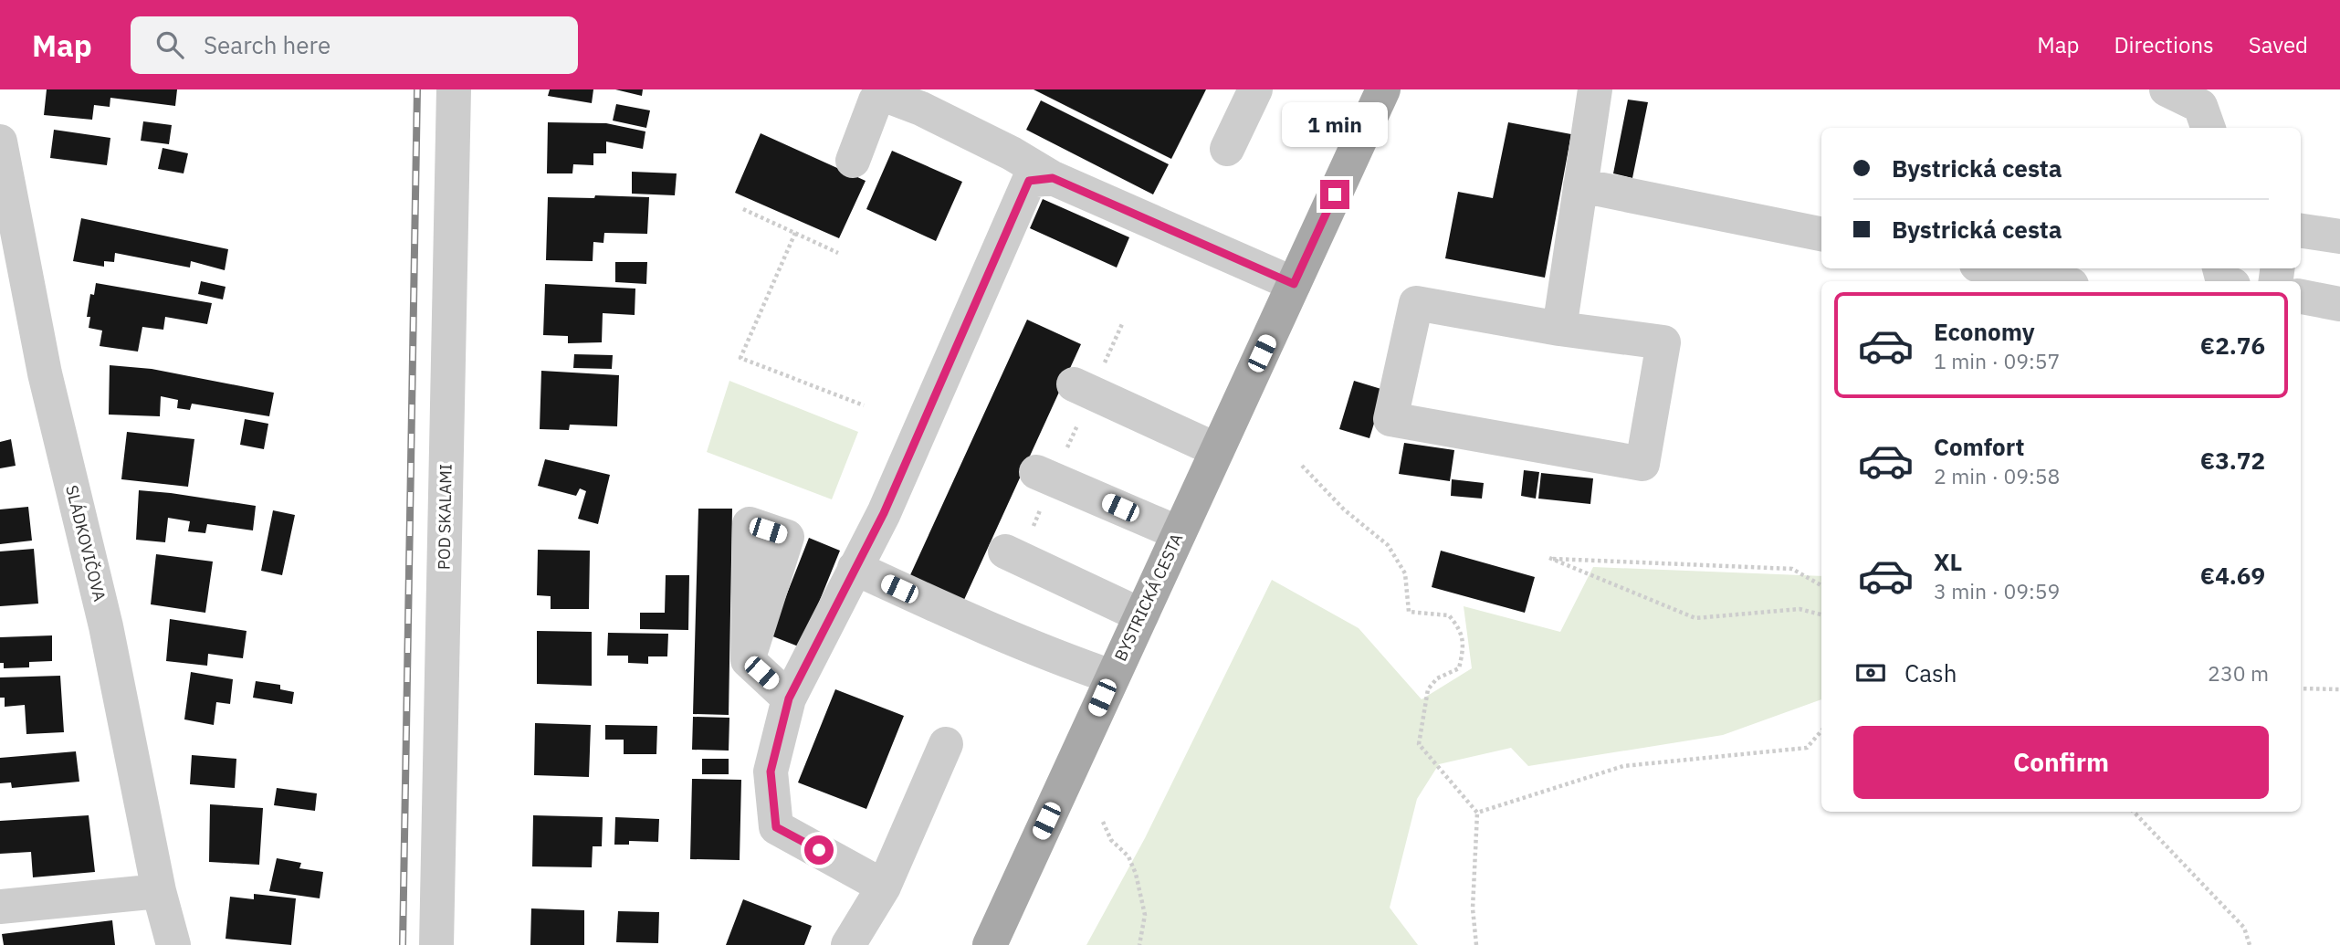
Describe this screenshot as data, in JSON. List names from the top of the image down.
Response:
{
  "streets": {
    "main road": ["BYSTRICKÁ CESTA"],
    "street": ["POD SKALAMI", "SLÁDKOVIČOVA"]
  },
  "page": {
    "header": "Map",
    "search": "Search here",
    "nav": ["Map", "Directions", "Saved"],
    "bubble": "1 min",
    "banner": ["Bystrická cesta", "Bystrická cesta"],
    "list": [
      {
        "name": "Economy",
        "note": "1 min · 09:57",
        "value": "€2.76"
      },
      {
        "name": "Comfort",
        "note": "2 min · 09:58",
        "value": "€3.72"
      },
      {
        "name": "XL",
        "note": "3 min · 09:59",
        "value": "€4.69"
      }
    ],
    "pay": ["Cash", "230 m"],
    "buttons": "Confirm"
  }
}
